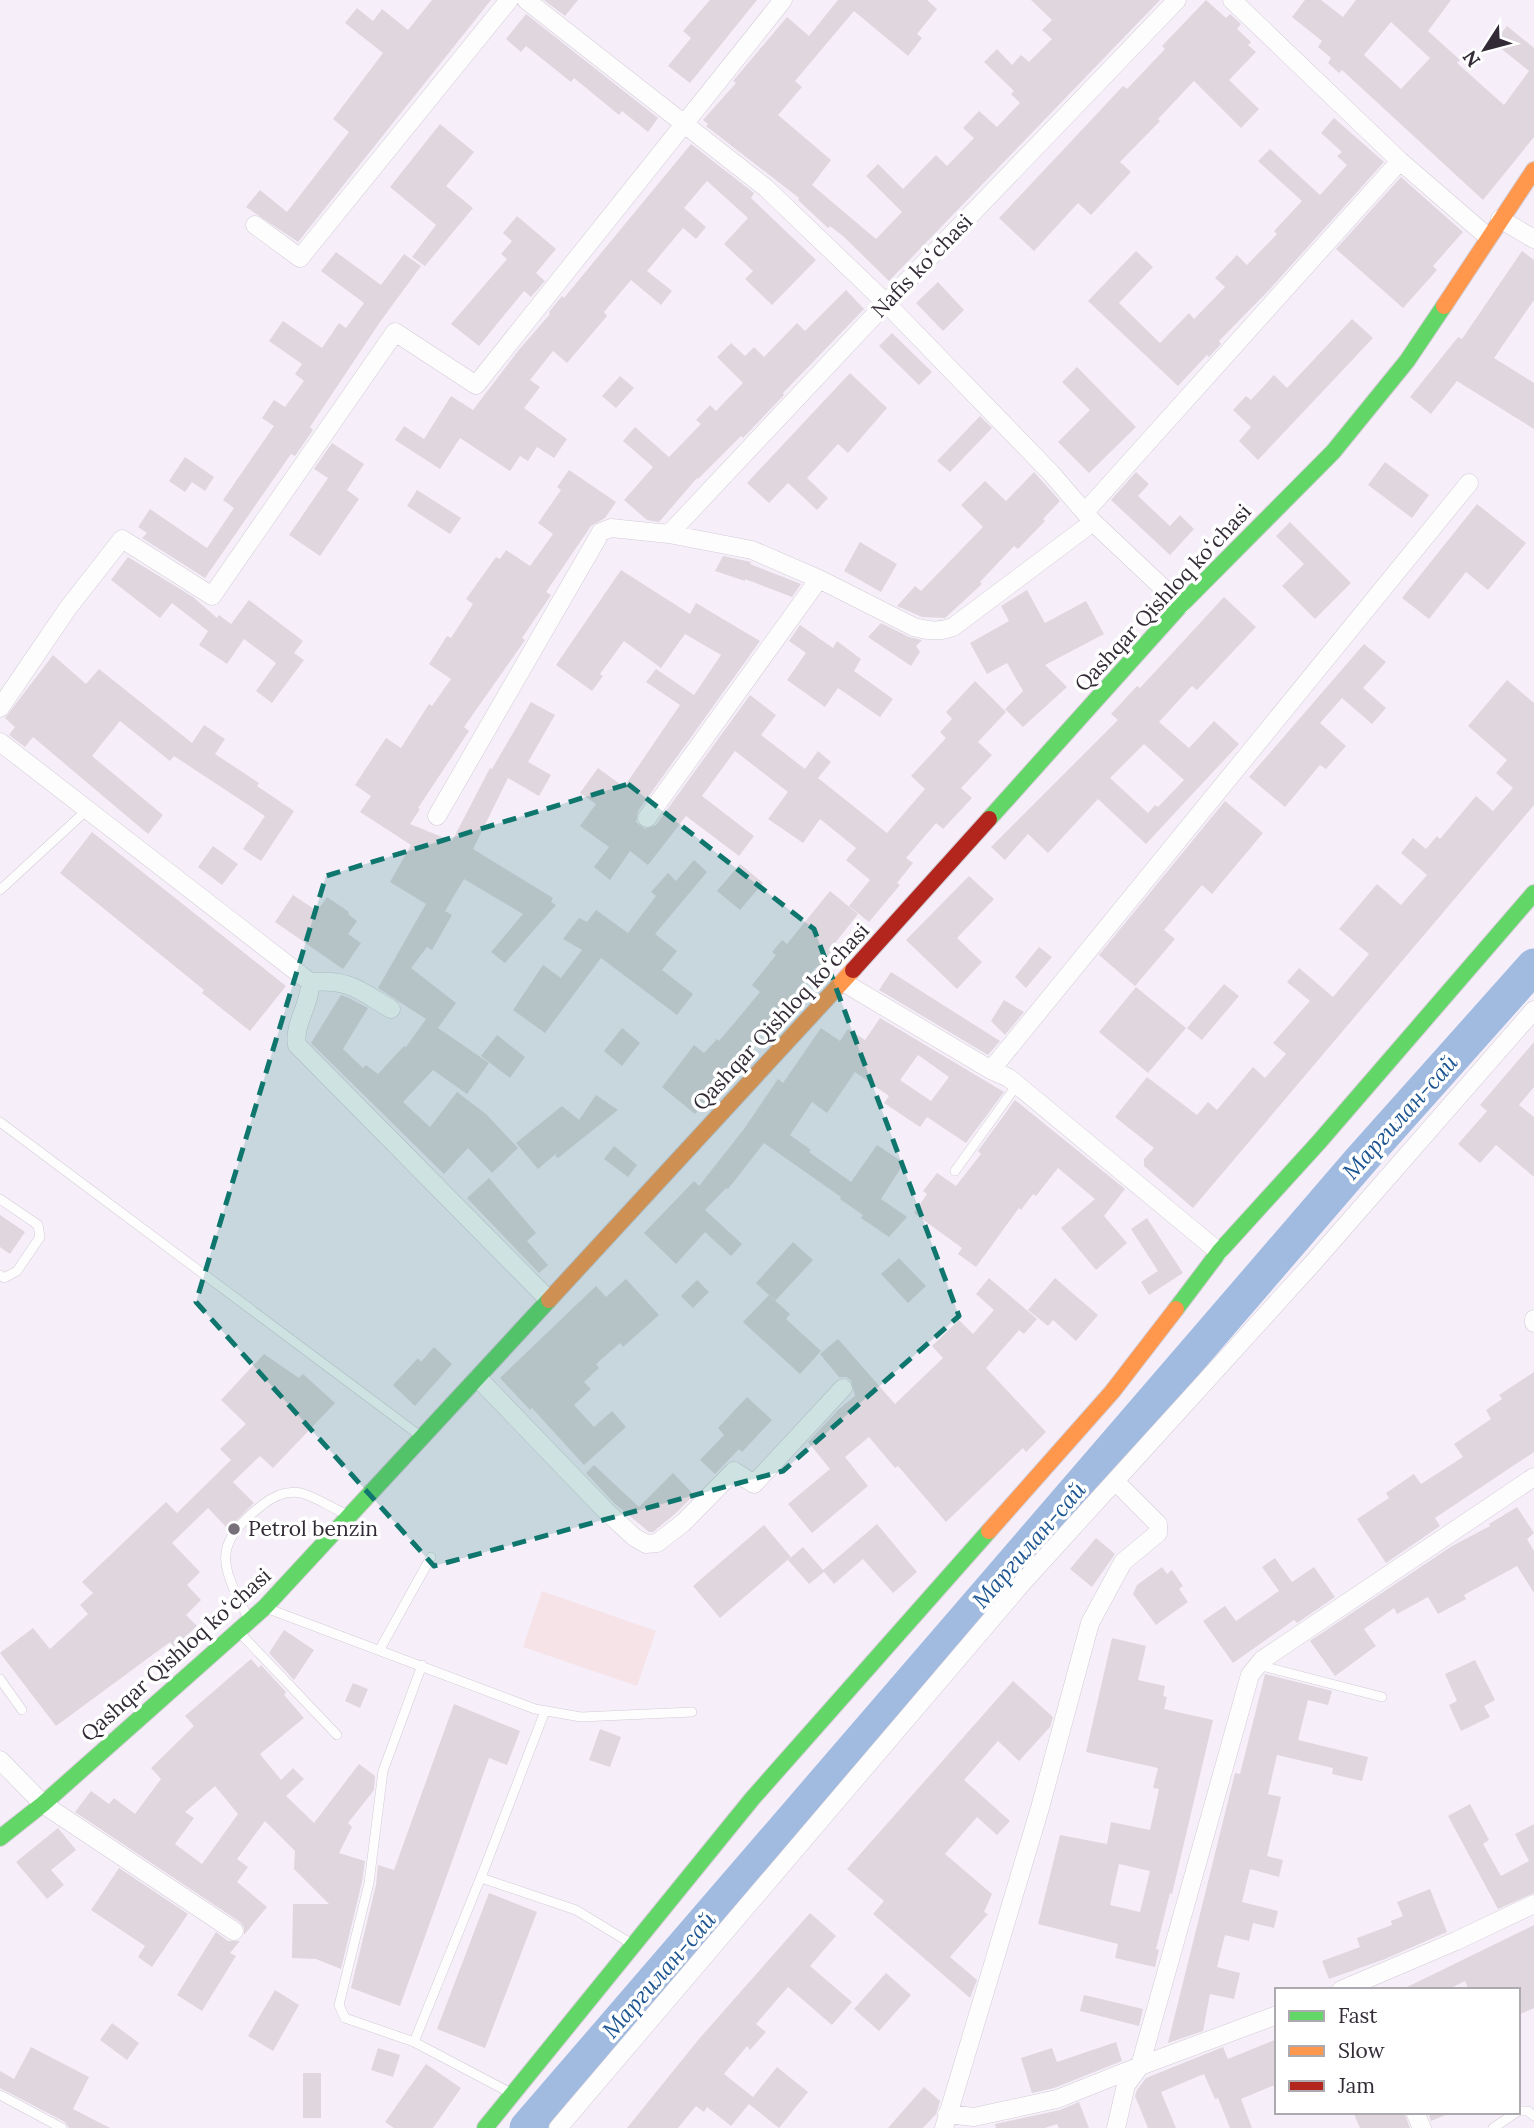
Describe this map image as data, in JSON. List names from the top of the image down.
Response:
{
  "streets": {
    "main road": ["Qashqar Qishloq koʻchasi"],
    "street": ["Nafis koʻchasi"]
  },
  "water": ["Маргилан-сай"],
  "places": ["Petrol benzin"],
  "legend": ["Fast", "Slow", "Jam"],
  "north": "bottom left"
}
